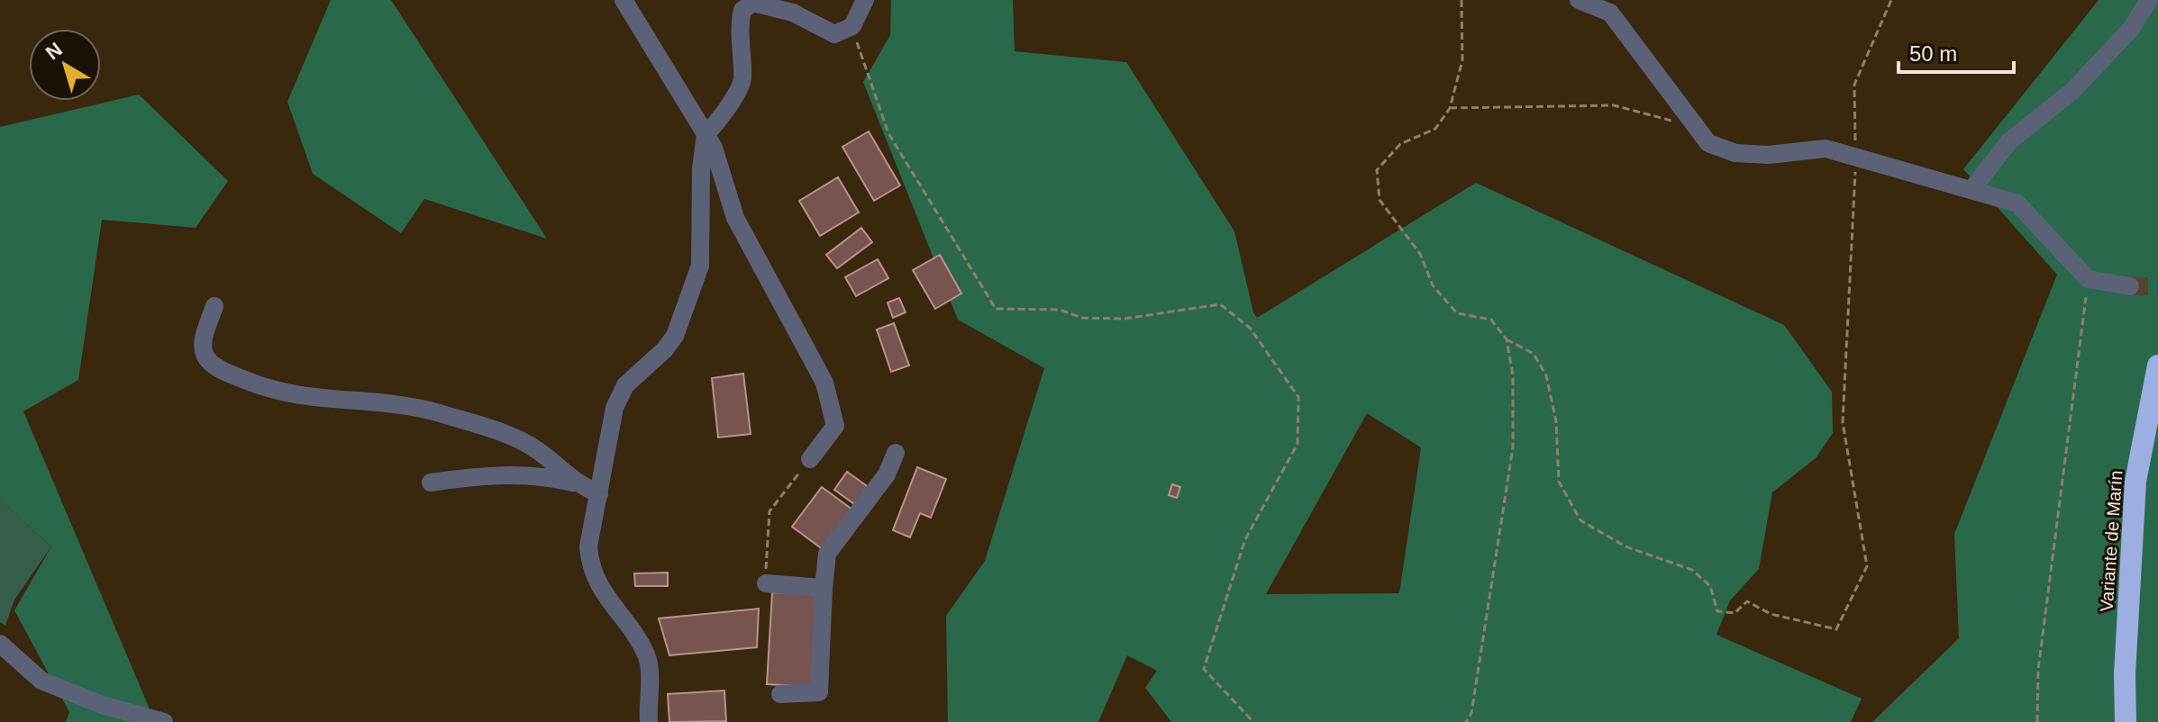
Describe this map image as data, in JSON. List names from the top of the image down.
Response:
{
  "streets": {
    "highway": ["Variante de Marín"]
  },
  "scale_bar": "50 m",
  "north": "top left"
}
